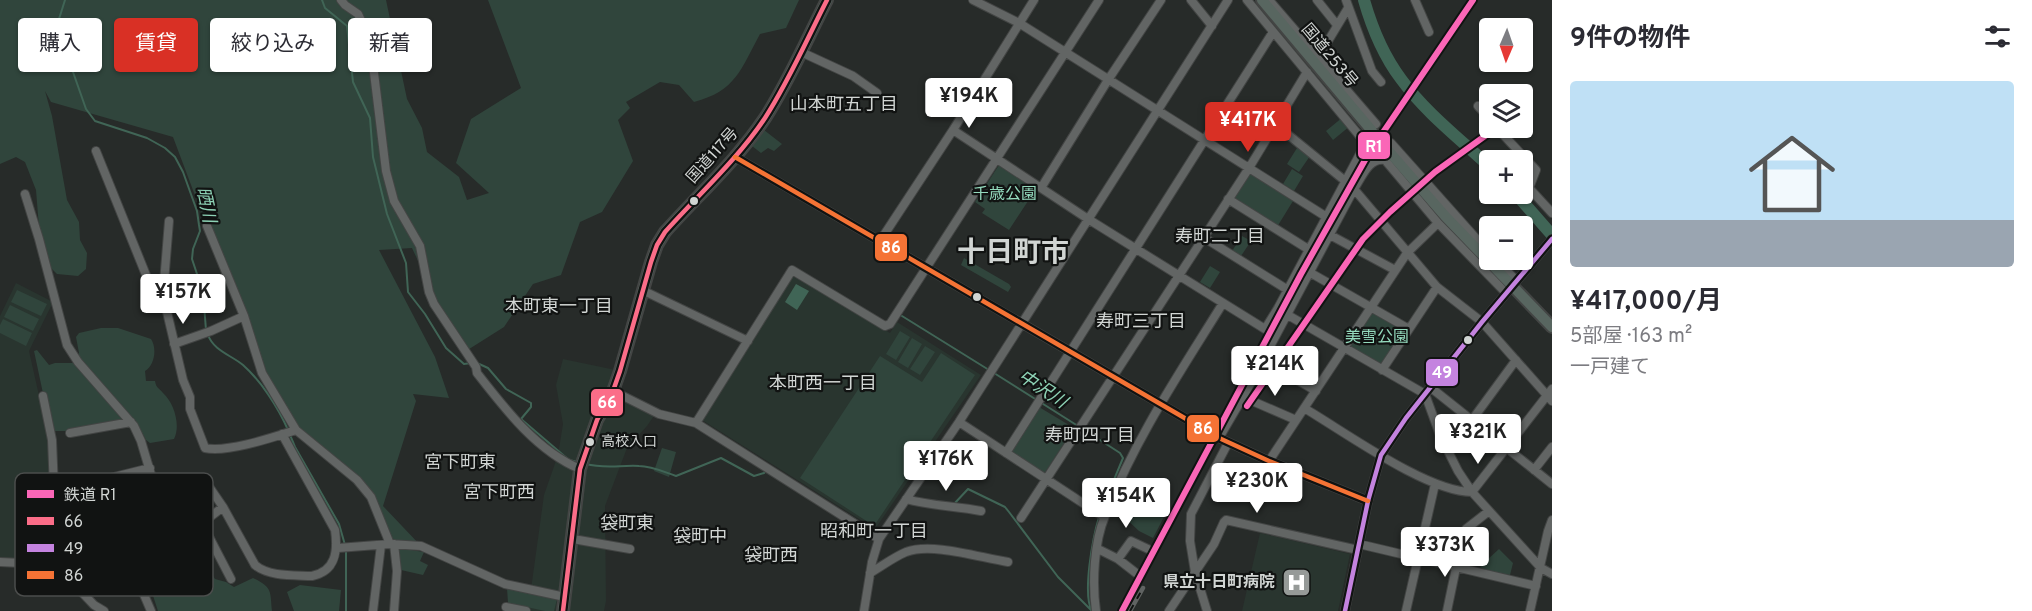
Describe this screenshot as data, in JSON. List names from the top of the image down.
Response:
{
  "streets": {
    "highway": ["国道253号", "国道117号"]
  },
  "districts": [
    "山本町五丁目",
    "寿町二丁目",
    "十日町市",
    "本町東一丁目",
    "寿町三丁目",
    "本町西一丁目",
    "寿町四丁目",
    "宮下町東",
    "宮下町西",
    "袋町東",
    "昭和町一丁目",
    "袋町中",
    "袋町西"
  ],
  "water": ["晒川", "中沢川"],
  "parks": ["千歳公園", "美雪公園"],
  "places": {
    "other": ["高校入口"],
    "hospital": ["県立十日町病院"]
  },
  "lines": [
    "rail line R1",
    "transit line 66",
    "transit line 86",
    "transit line 49"
  ],
  "legend": [
    "鉄道 R1",
    "66",
    "49",
    "86"
  ],
  "north": "bottom",
  "page": {
    "heading": "9件の物件",
    "map_buttons": ["+", "−"],
    "chip": [
      "購入",
      "賃貸",
      "絞り込み",
      "新着"
    ],
    "list": [
      {
        "name": "¥417,000/月",
        "note": "5部屋 · 163 m² · 一戸建て"
      }
    ],
    "price": [
      "¥194K",
      "¥417K",
      "¥157K",
      "¥214K",
      "¥321K",
      "¥176K",
      "¥230K",
      "¥154K",
      "¥373K"
    ]
  }
}
